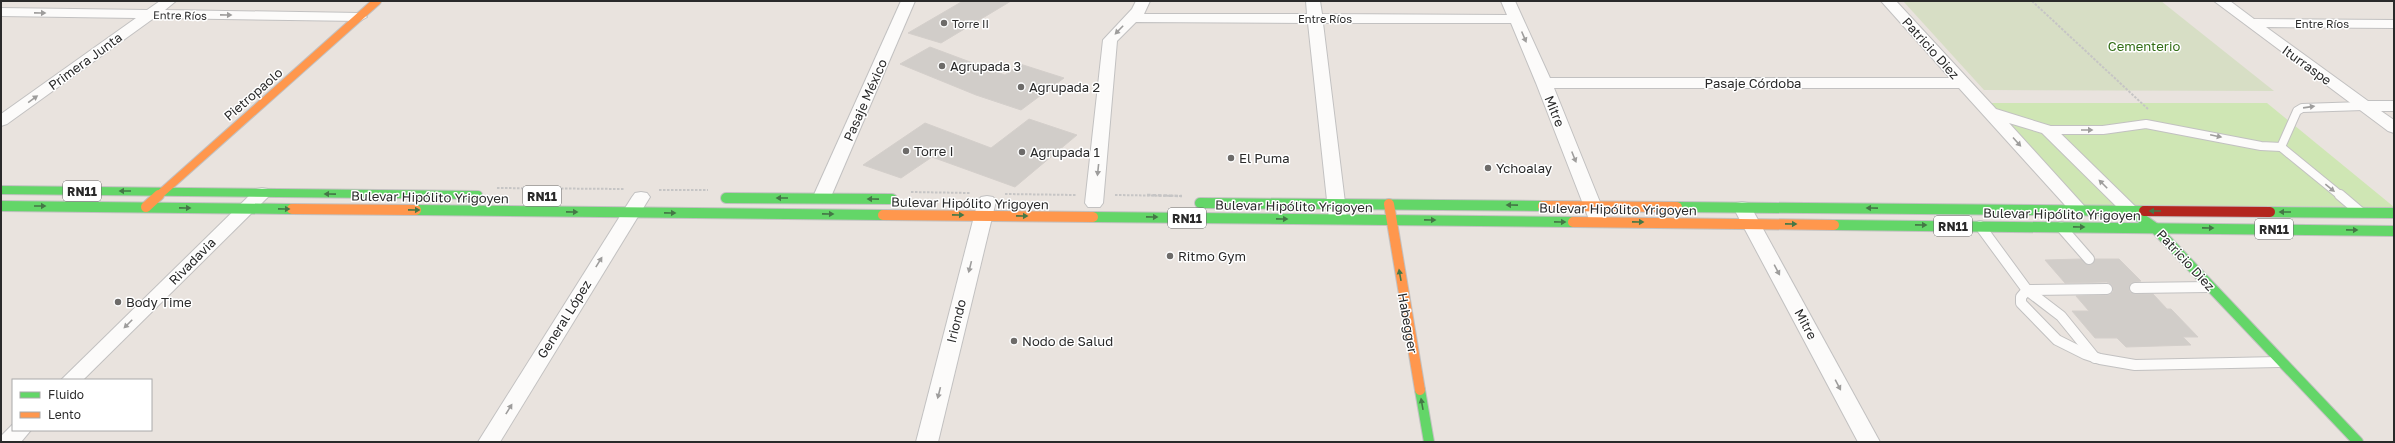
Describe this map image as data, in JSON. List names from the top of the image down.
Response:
{
  "streets": {
    "main road": [
      "Patricio Diez",
      "Pietropaolo",
      "RN11",
      "Bulevar Hipólito Yrigoyen",
      "Habegger"
    ],
    "street": [
      "Entre Ríos",
      "Primera Junta",
      "Iturraspe",
      "Pasaje Córdoba",
      "Pasaje México",
      "Mitre",
      "Rivadavia",
      "General López",
      "Iriondo"
    ]
  },
  "crossings": [
    ["Entre Ríos", "Primera Junta"],
    ["Entre Ríos", "Iturraspe"],
    ["Entre Ríos", "Pietropaolo"],
    ["Entre Ríos", "Mitre"],
    ["Patricio Diez", "Pasaje Córdoba"],
    ["Patricio Diez", "Bulevar Hipólito Yrigoyen"],
    ["Pasaje Córdoba", "Mitre"],
    ["Pietropaolo", "RN11"],
    ["Pietropaolo", "Bulevar Hipólito Yrigoyen"],
    ["Pasaje México", "Bulevar Hipólito Yrigoyen"],
    ["Mitre", "Bulevar Hipólito Yrigoyen"],
    ["RN11", "Bulevar Hipólito Yrigoyen"],
    ["Bulevar Hipólito Yrigoyen", "Rivadavia"],
    ["Bulevar Hipólito Yrigoyen", "General López"],
    ["Bulevar Hipólito Yrigoyen", "Iriondo"],
    ["Bulevar Hipólito Yrigoyen", "Habegger"]
  ],
  "one_way": [
    "Entre Ríos",
    "Primera Junta",
    "Mitre",
    "Rivadavia",
    "General López",
    "Iriondo",
    "Habegger"
  ],
  "parks": ["Cementerio"],
  "places": [
    "Torre II",
    "Agrupada 3",
    "Agrupada 2",
    "Torre I",
    "Agrupada 1",
    "El Puma",
    "Ychoalay",
    "Ritmo Gym",
    "Body Time",
    "Nodo de Salud"
  ],
  "legend": ["Fluido", "Lento"]
}
